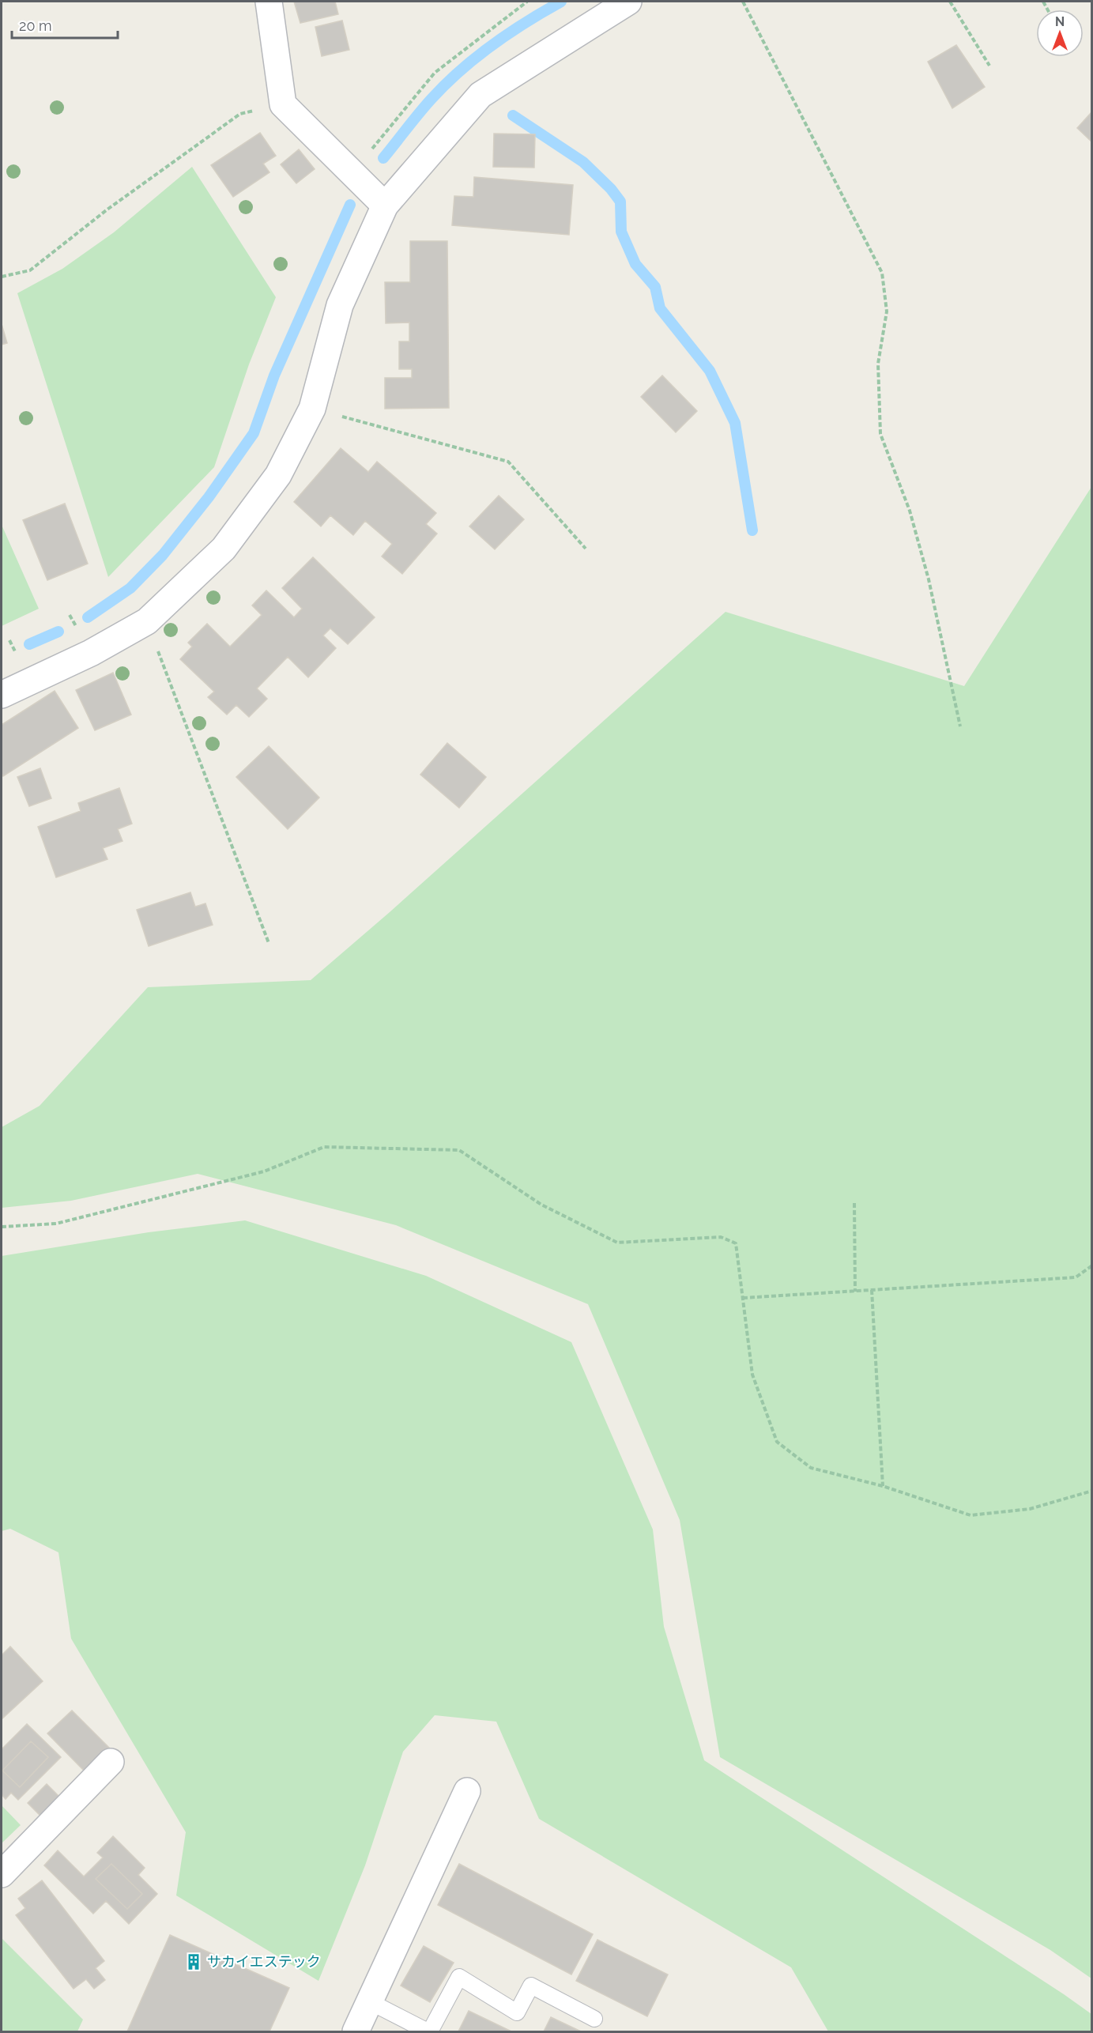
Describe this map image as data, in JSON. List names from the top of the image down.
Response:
{
  "places": {
    "building": ["サカイエステック"]
  },
  "scale_bar": "20 m",
  "north": "top"
}
